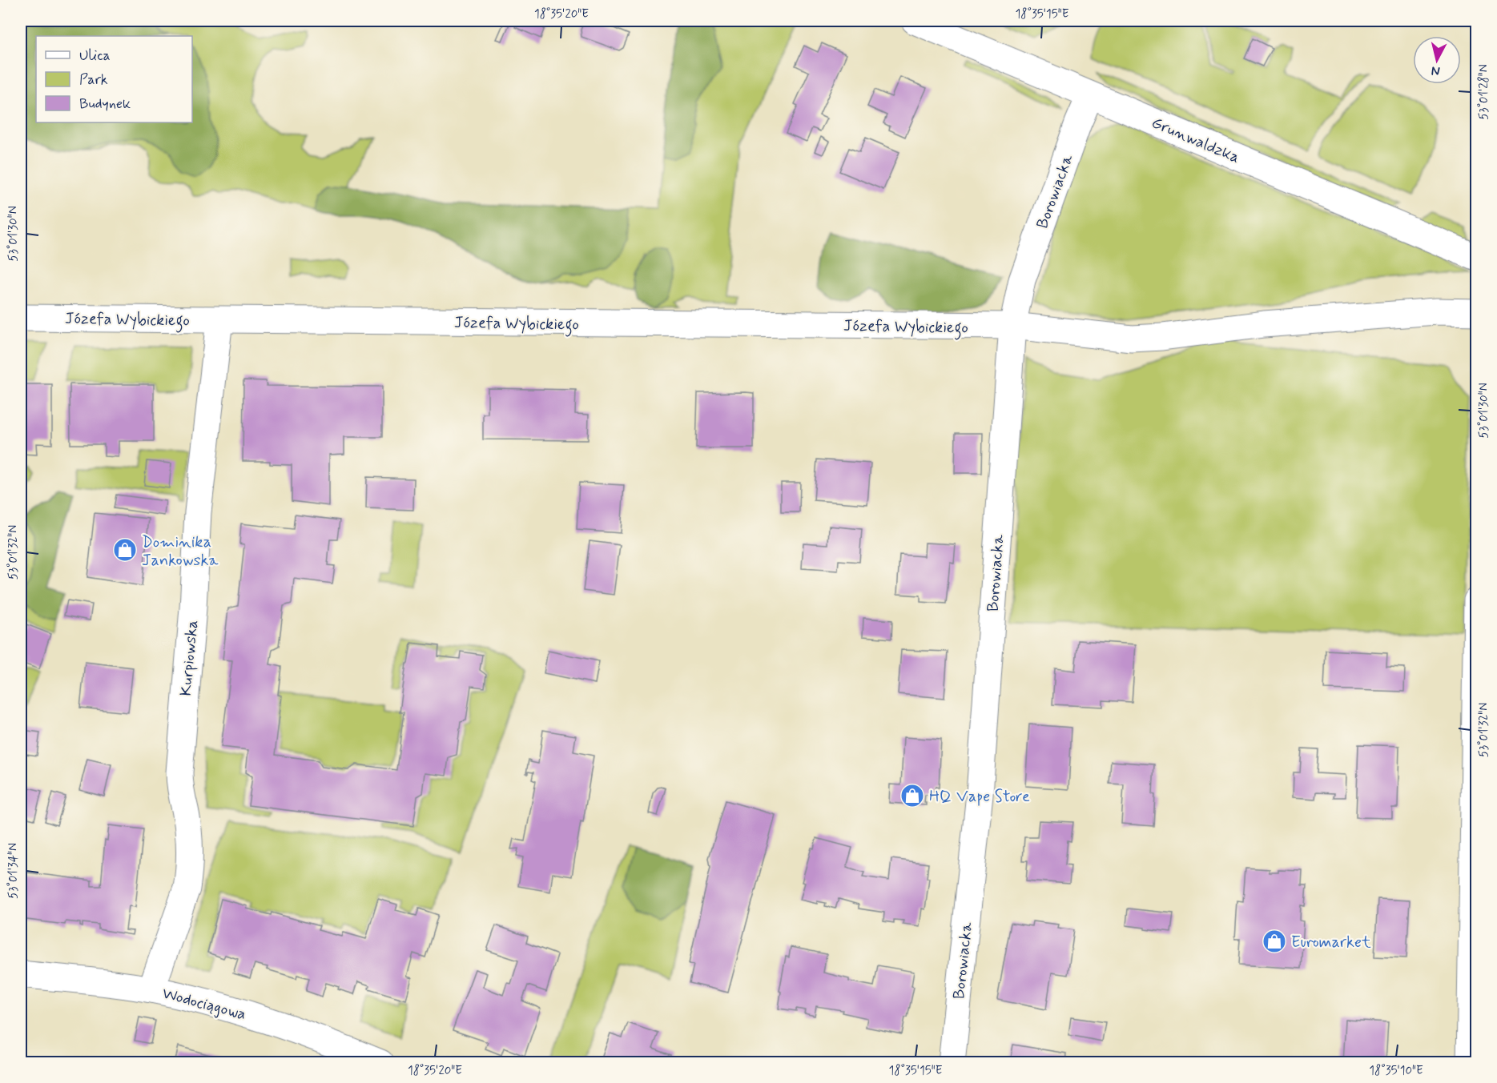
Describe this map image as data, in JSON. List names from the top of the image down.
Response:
{
  "streets": {
    "street": [
      "Grunwaldzka",
      "Borowiacka",
      "Józefa Wybickiego",
      "Kurpiowska",
      "Wodociągowa"
    ]
  },
  "crossings": [
    ["Grunwaldzka", "Borowiacka"],
    ["Borowiacka", "Józefa Wybickiego"],
    ["Józefa Wybickiego", "Kurpiowska"],
    ["Kurpiowska", "Wodociągowa"]
  ],
  "places": {
    "shop": ["Dominika Jankowska", "HQ Vape Store", "Euromarket"]
  },
  "legend": ["Ulica", "Park", "Budynek"],
  "north": "bottom",
  "coordinates": [
    "18°35'20\"E",
    "18°35'15\"E",
    "53°01'28\"N",
    "53°01'30\"N",
    "53°01'32\"N",
    "53°01'34\"N",
    "18°35'10\"E"
  ]
}
